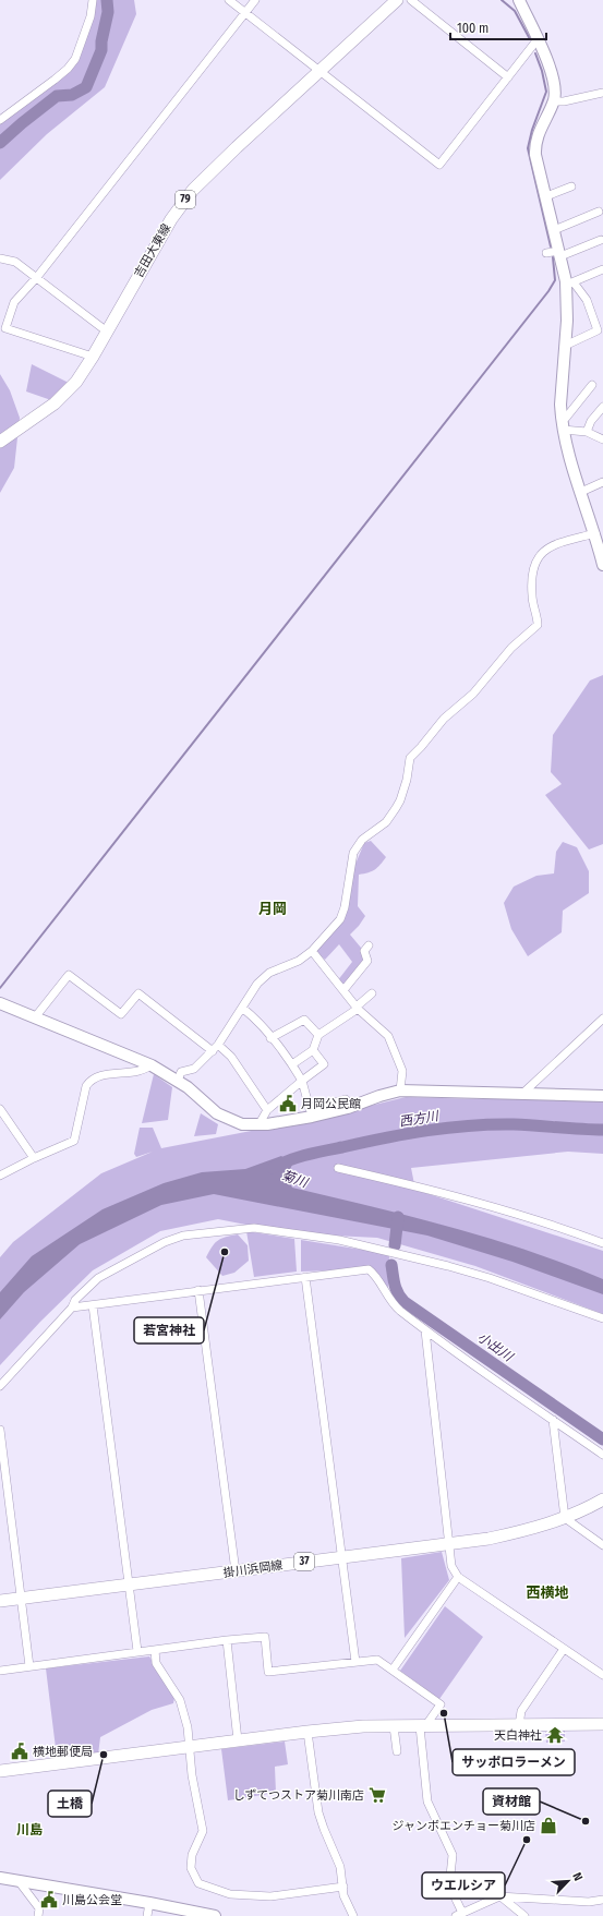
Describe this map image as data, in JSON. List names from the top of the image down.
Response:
{
  "streets": {
    "main road": [
      "79",
      "吉田大東線",
      "37",
      "掛川浜岡線"
    ]
  },
  "districts": ["月岡", "西横地", "川島"],
  "water": ["西方川", "菊川", "小出川"],
  "places": {
    "public building": ["月岡公民館", "横地郵便局", "川島公会堂"],
    "other": [
      "若宮神社",
      "サッポロラーメン",
      "土橋",
      "資材館",
      "ウエルシア"
    ],
    "temple": ["天白神社"],
    "supermarket": ["しずてつストア菊川南店"],
    "shop": ["ジャンボエンチョー菊川店"]
  },
  "scale_bar": "100 m",
  "north": "top right"
}
